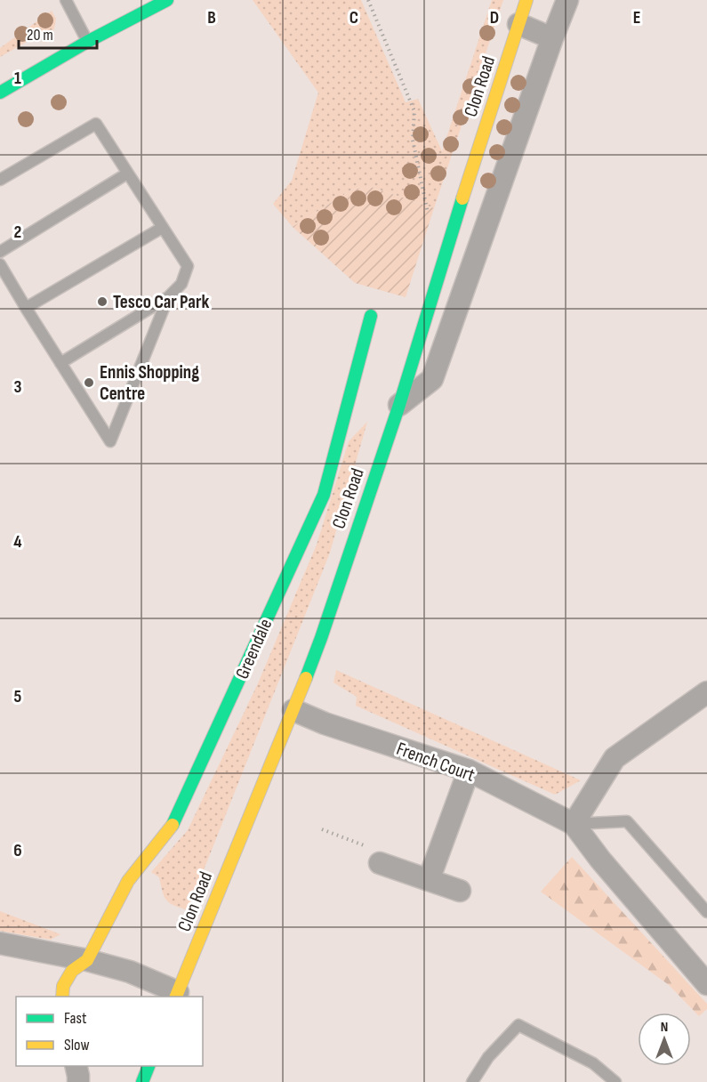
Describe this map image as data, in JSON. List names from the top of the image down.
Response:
{
  "streets": {
    "main road": ["Clon Road", "Greendale"],
    "street": ["French Court"]
  },
  "crossings": [
    ["Clon Road", "French Court"]
  ],
  "places": ["Tesco Car Park", "Ennis Shopping Centre"],
  "legend": ["Fast", "Slow"],
  "scale_bar": "20 m",
  "north": "top",
  "grid": {
    "columns": [
      "B",
      "C",
      "D",
      "E"
    ],
    "rows": [
      "1",
      "2",
      "3",
      "4",
      "5",
      "6"
    ]
  }
}
